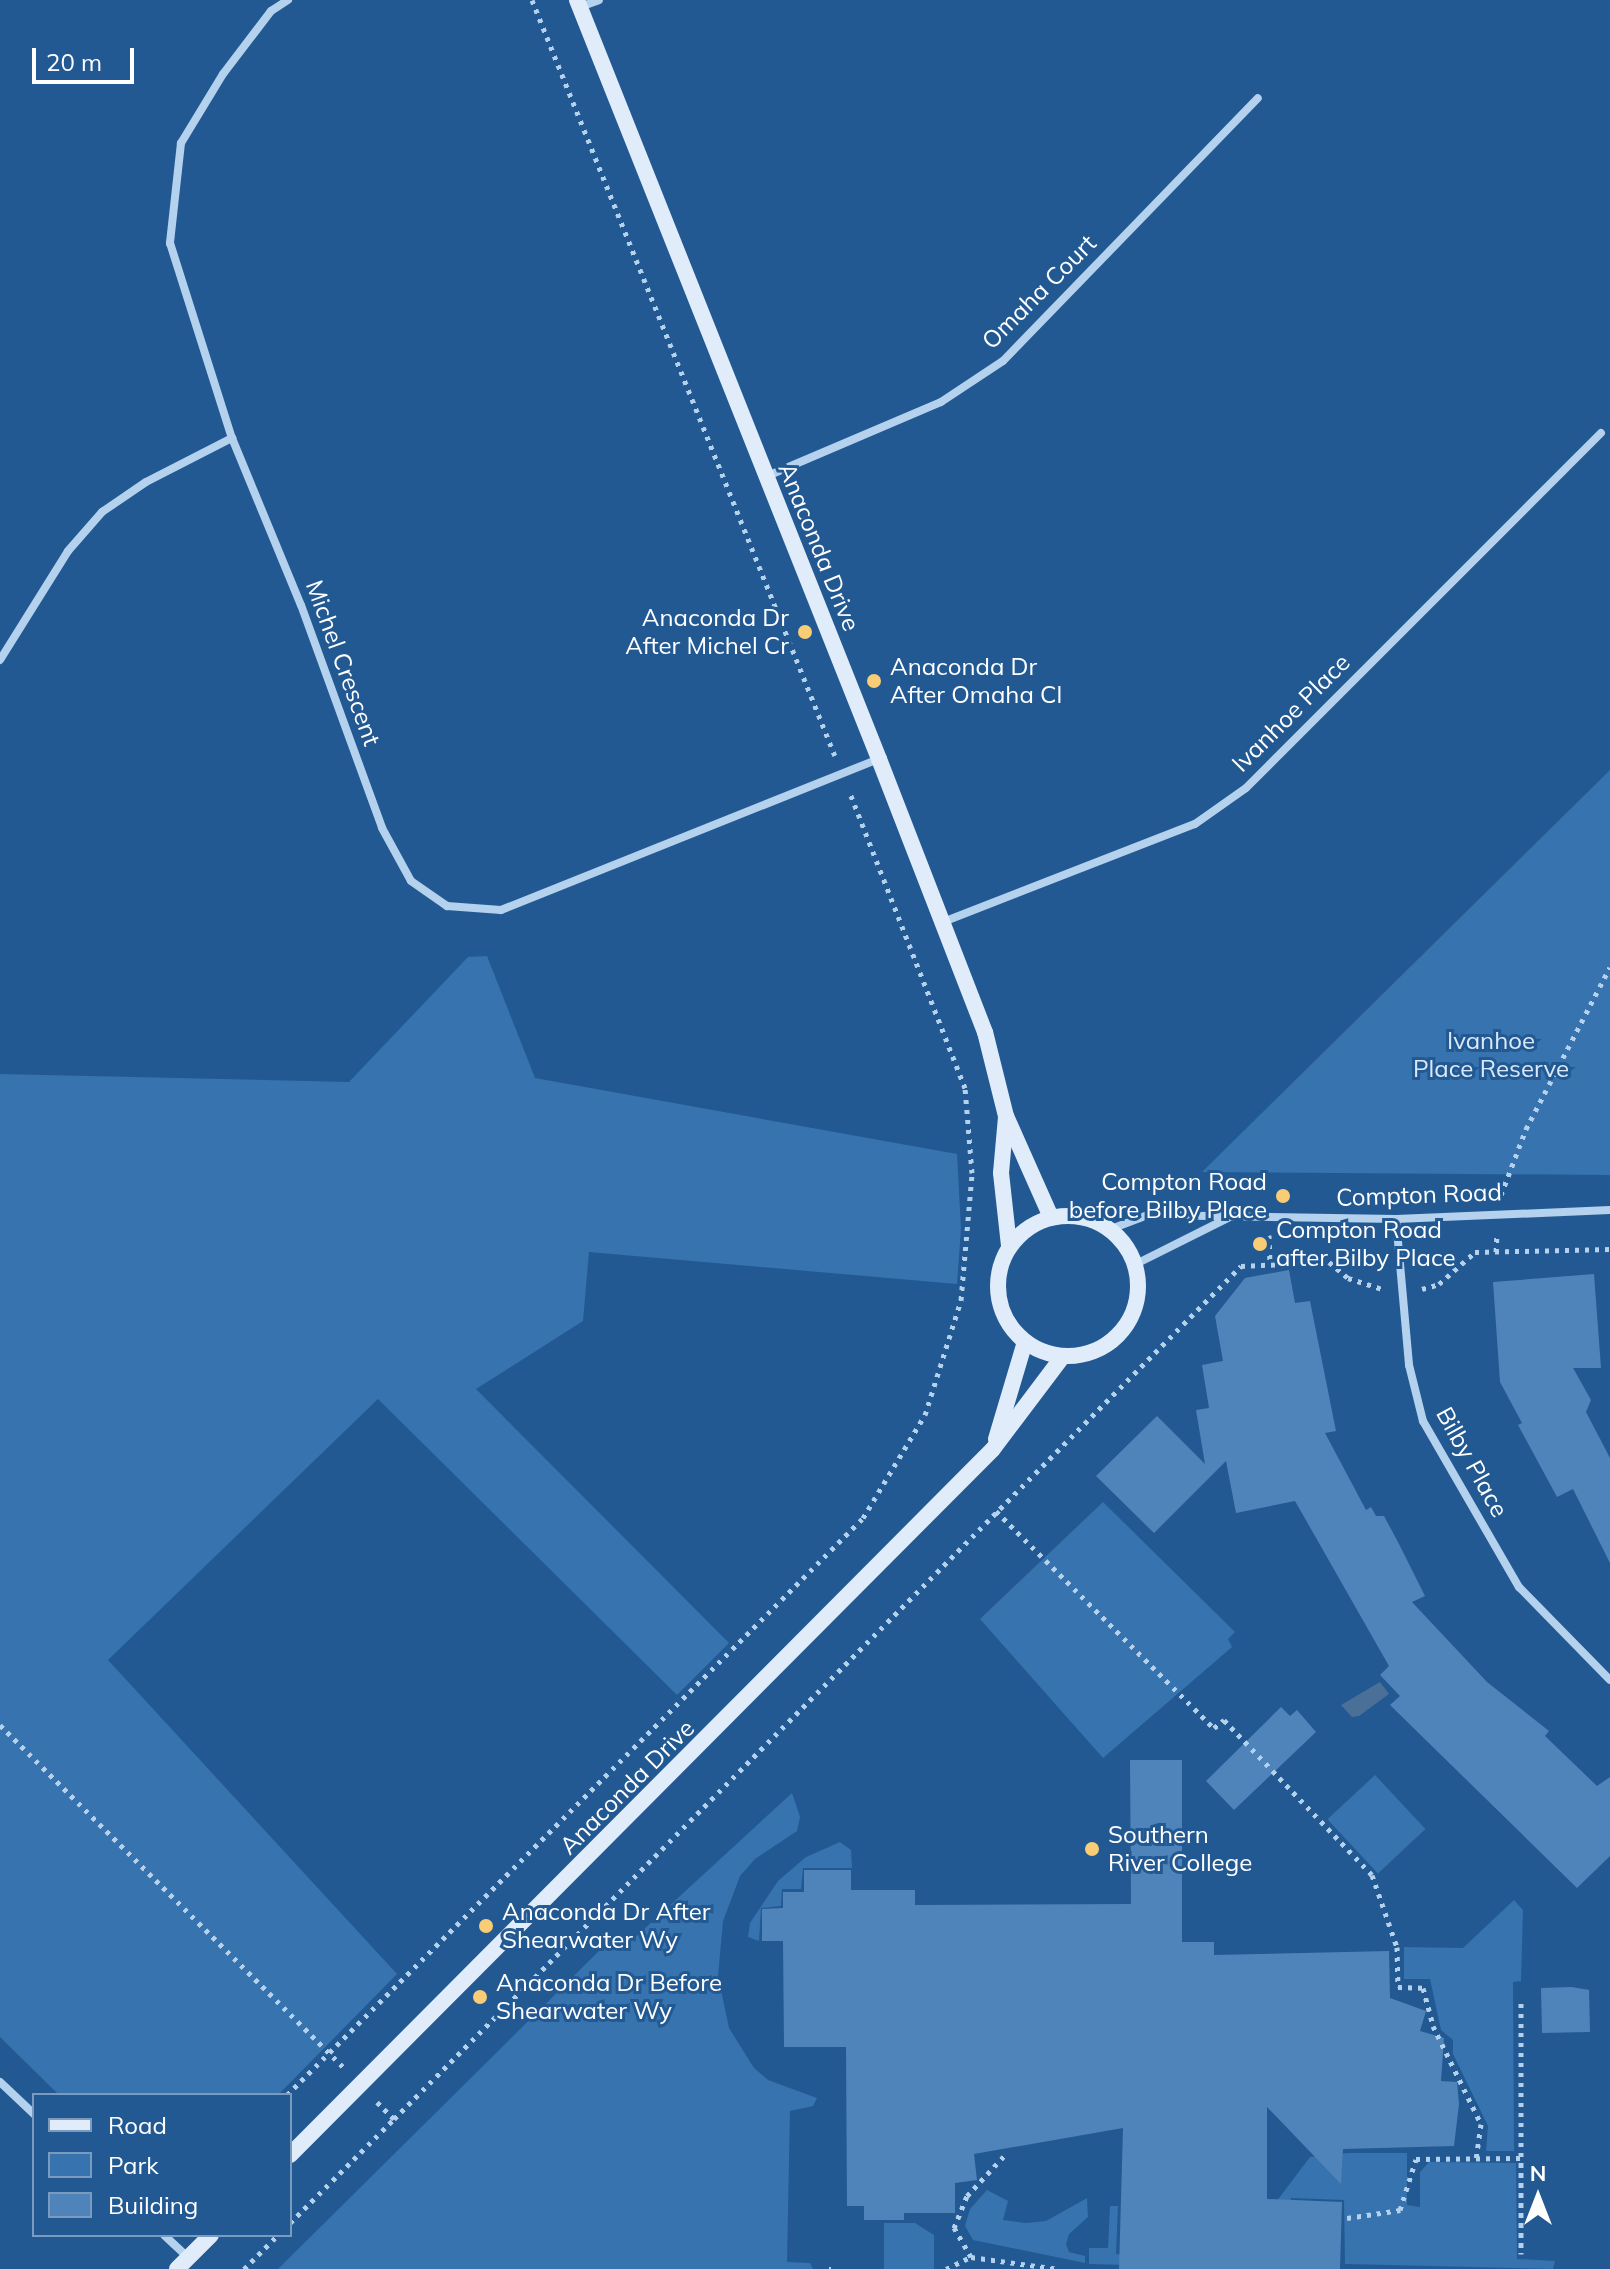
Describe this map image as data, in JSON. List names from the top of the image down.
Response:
{
  "streets": {
    "main road": ["Anaconda Drive"],
    "street": [
      "Omaha Court",
      "Michel Crescent",
      "Ivanhoe Place",
      "Compton Road",
      "Bilby Place"
    ]
  },
  "crossings": [
    ["Omaha Court", "Anaconda Drive"],
    ["Anaconda Drive", "Michel Crescent"],
    ["Anaconda Drive", "Ivanhoe Place"],
    ["Anaconda Drive", "Compton Road"],
    ["Compton Road", "Bilby Place"]
  ],
  "parks": ["Ivanhoe Place Reserve"],
  "places": [
    "Anaconda Dr After Michel Cr",
    "Anaconda Dr After Omaha Cl",
    "Compton Road before Bilby Place",
    "Compton Road after Bilby Place",
    "Southern River College",
    "Anaconda Dr After Shearwater Wy",
    "Anaconda Dr Before Shearwater Wy"
  ],
  "legend": ["Road", "Park", "Building"],
  "scale_bar": "20 m",
  "north": "top"
}
